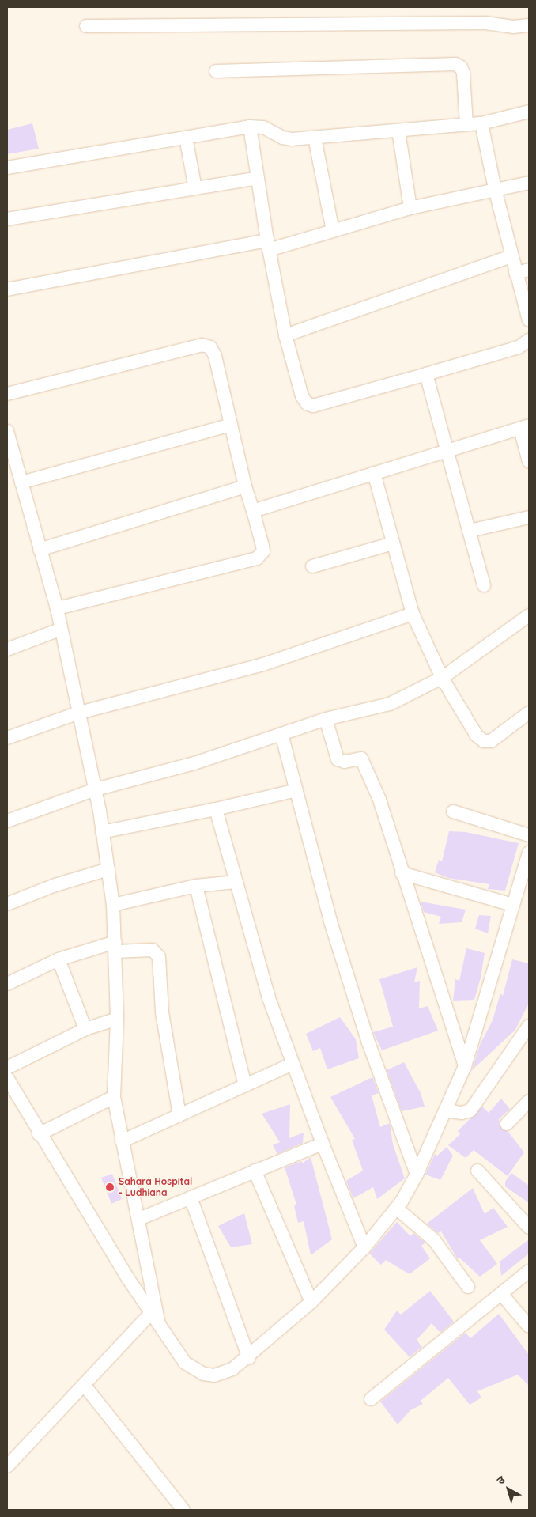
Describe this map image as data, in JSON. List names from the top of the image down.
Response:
{
  "places": ["Sahara Hospital - Ludhiana"],
  "north": "top left"
}
